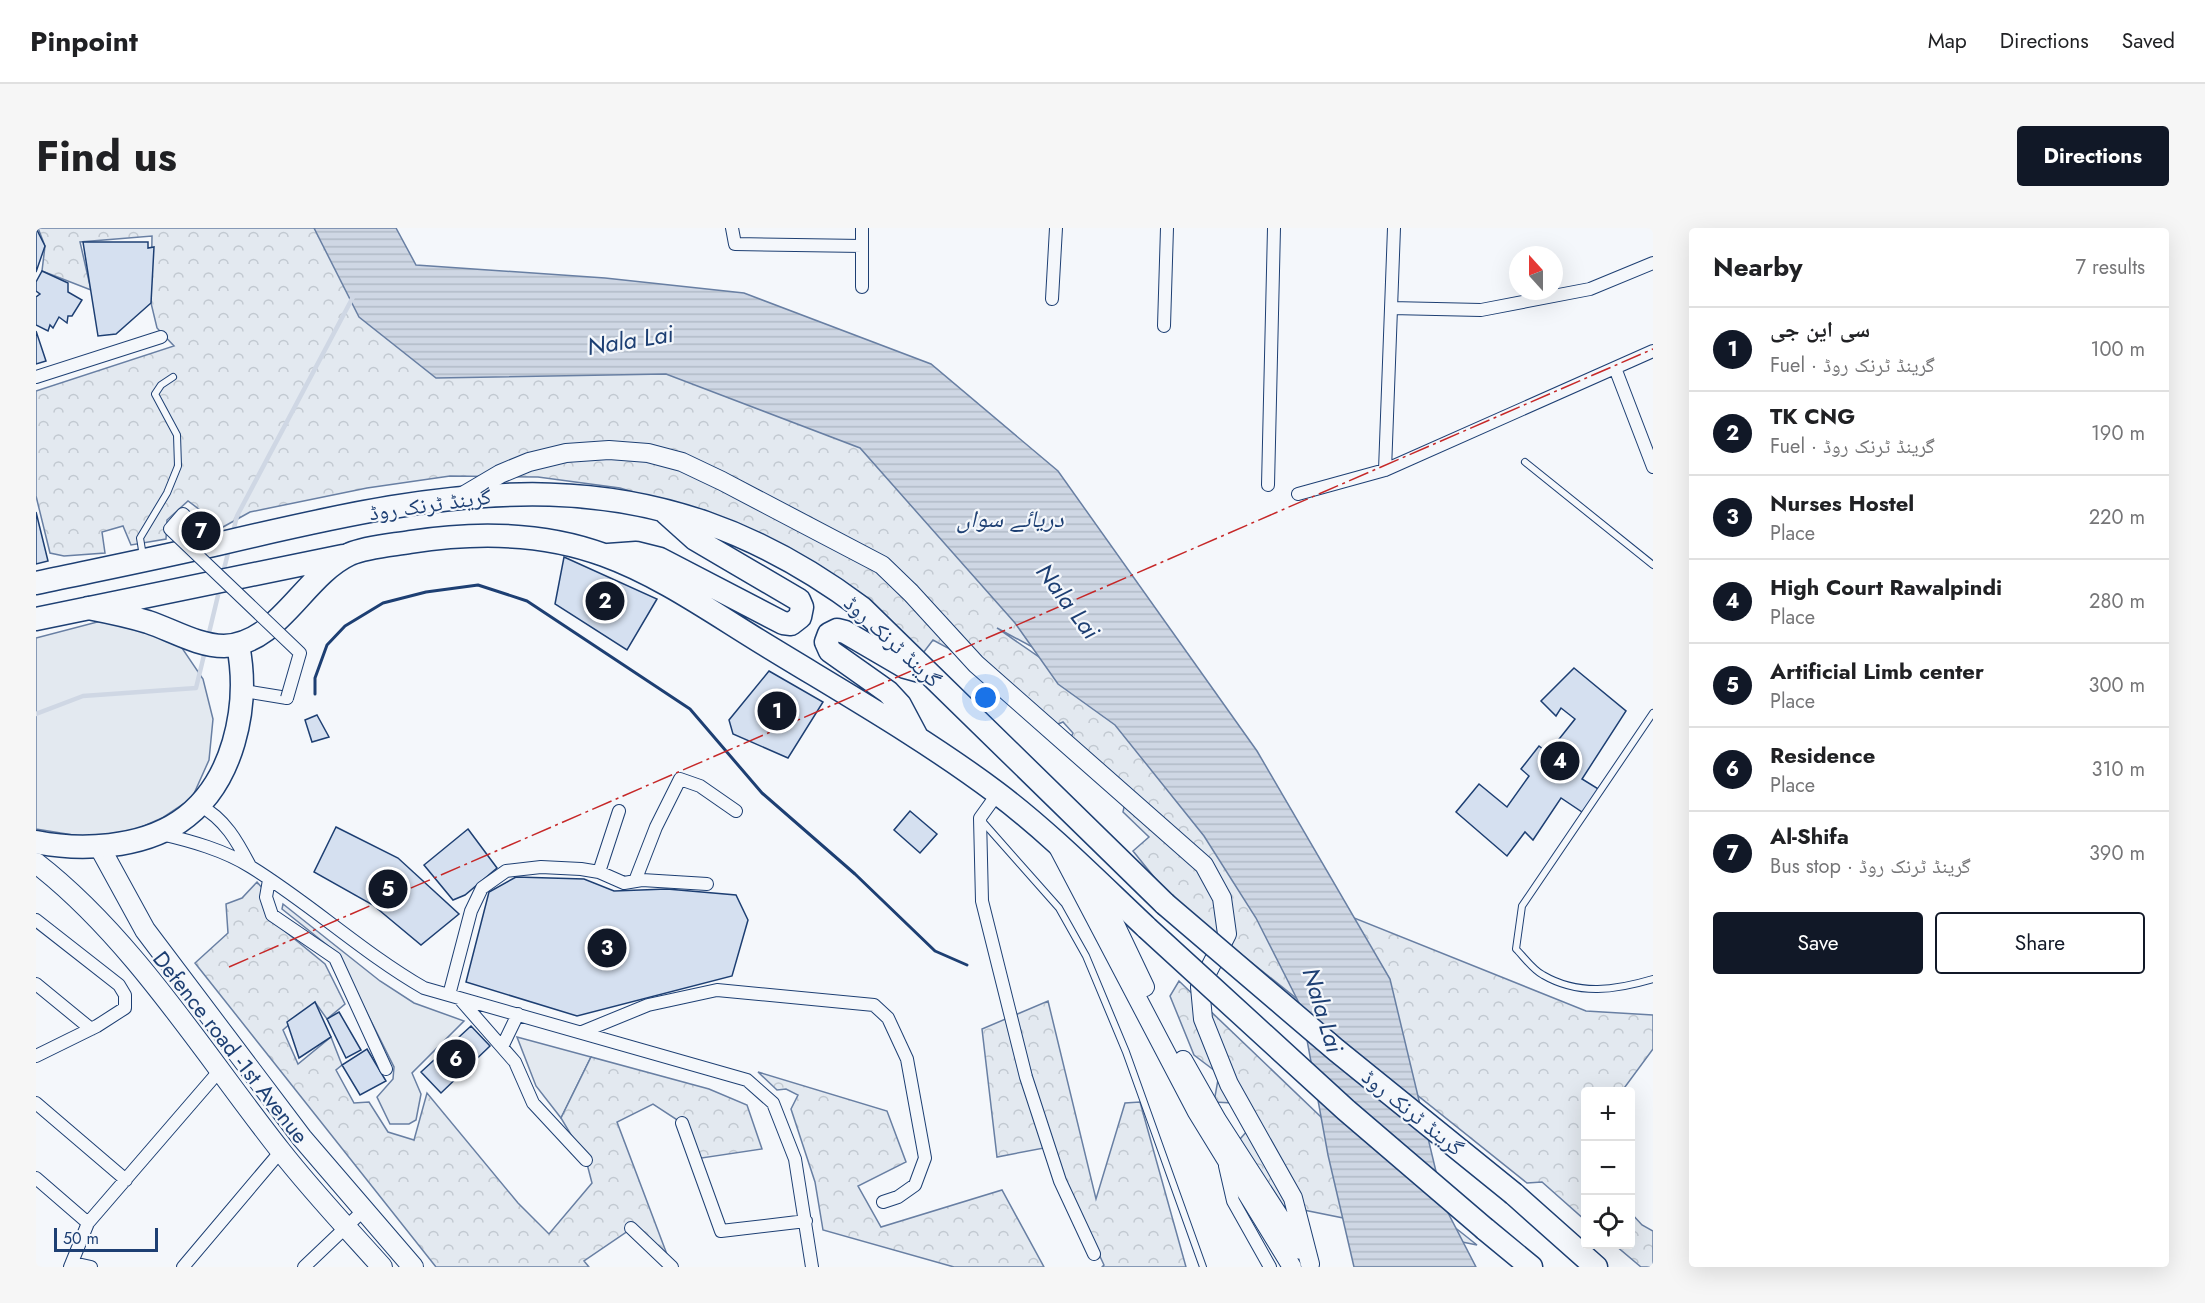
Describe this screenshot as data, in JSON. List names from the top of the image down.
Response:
{
  "streets": {
    "highway": ["گرینڈ ٹرنک روڈ"],
    "main road": ["Defence road -1st Avenue"]
  },
  "water": ["Nala Lai", "دریائے سواں"],
  "scale_bar": "50 m",
  "north": "top",
  "page": {
    "header": "Pinpoint",
    "nav": ["Map", "Directions", "Saved"],
    "title": "Find us",
    "buttons": [
      "Directions",
      ["Save", "Share"]
    ],
    "heading": ["Nearby", "7 results"],
    "list": [
      {
        "mark": "1",
        "name": "سی این جی",
        "note": "Fuel · گرینڈ ٹرنک روڈ",
        "value": "100 m"
      },
      {
        "mark": "2",
        "name": "TK CNG",
        "note": "Fuel · گرینڈ ٹرنک روڈ",
        "value": "190 m"
      },
      {
        "mark": "3",
        "name": "Nurses Hostel",
        "note": "Place",
        "value": "220 m"
      },
      {
        "mark": "4",
        "name": "High Court Rawalpindi",
        "note": "Place",
        "value": "280 m"
      },
      {
        "mark": "5",
        "name": "Artificial Limb center",
        "note": "Place",
        "value": "300 m"
      },
      {
        "mark": "6",
        "name": "Residence",
        "note": "Place",
        "value": "310 m"
      },
      {
        "mark": "7",
        "name": "Al-Shifa",
        "note": "Bus stop · گرینڈ ٹرنک روڈ",
        "value": "390 m"
      }
    ],
    "pins": [
      "7",
      "2",
      "1",
      "4",
      "5",
      "3",
      "6"
    ],
    "map_buttons": ["+", "−"],
    "scale": "50 m"
  }
}
